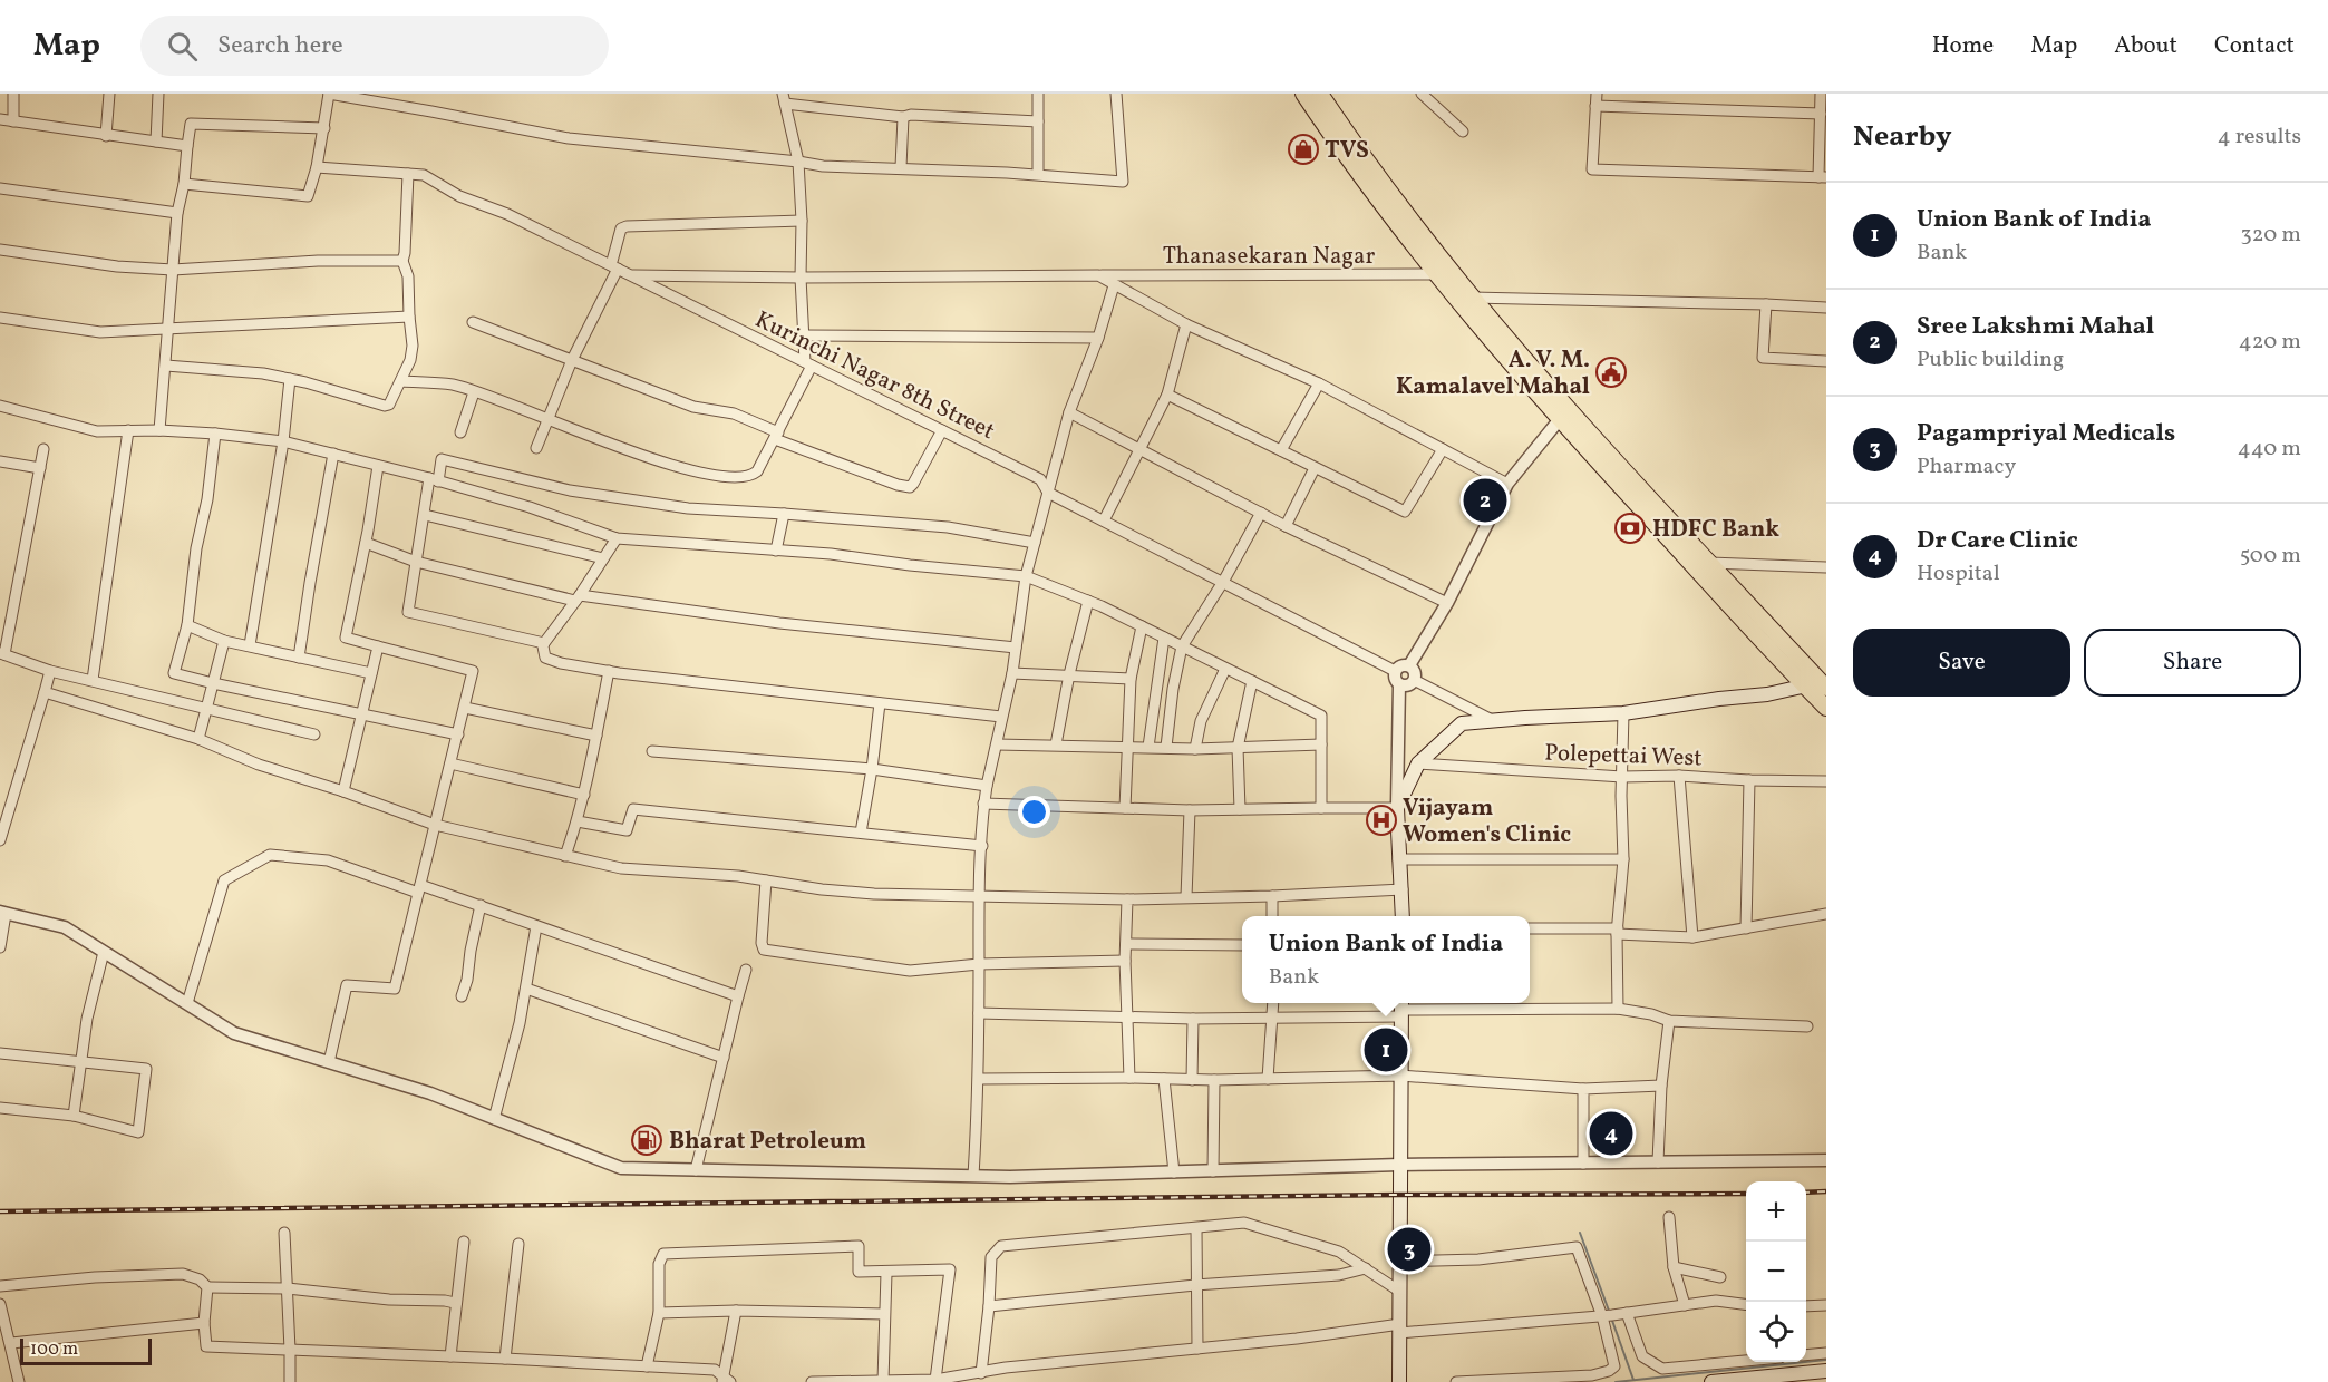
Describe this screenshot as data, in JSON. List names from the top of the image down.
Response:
{
  "streets": {
    "street": ["Thanasekaran Nagar", "Kurinchi Nagar 8th Street", "Polepettai West"]
  },
  "crossings": [
    ["Thanasekaran Nagar", "Kurinchi Nagar 8th Street"]
  ],
  "places": {
    "shop": ["TVS"],
    "public building": ["A. V. M. Kamalavel Mahal"],
    "bank": ["HDFC Bank"],
    "hospital": ["Vijayam Women's Clinic"],
    "fuel station": ["Bharat Petroleum"]
  },
  "scale_bar": "100 m",
  "page": {
    "header": "Map",
    "search": "Search here",
    "nav": [
      "Home",
      "Map",
      "About",
      "Contact"
    ],
    "heading": ["Nearby", "4 results"],
    "list": [
      {
        "mark": "1",
        "name": "Union Bank of India",
        "note": "Bank",
        "value": "320 m"
      },
      {
        "mark": "2",
        "name": "Sree Lakshmi Mahal",
        "note": "Public building",
        "value": "420 m"
      },
      {
        "mark": "3",
        "name": "Pagampriyal Medicals",
        "note": "Pharmacy",
        "value": "440 m"
      },
      {
        "mark": "4",
        "name": "Dr Care Clinic",
        "note": "Hospital",
        "value": "500 m"
      }
    ],
    "pins": [
      "2",
      "1",
      "4",
      "3"
    ],
    "buttons": ["Save", "Share"],
    "popup": ["Union Bank of India", "Bank"],
    "map_buttons": ["+", "−"],
    "scale": "100 m"
  }
}
